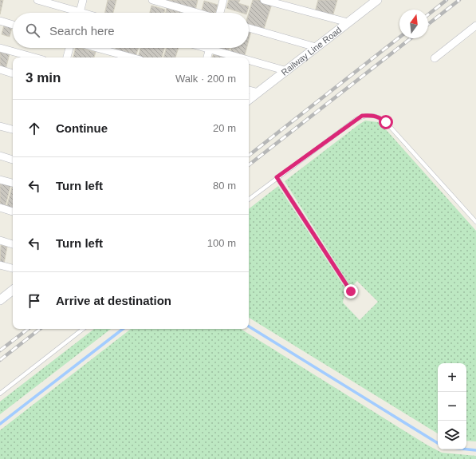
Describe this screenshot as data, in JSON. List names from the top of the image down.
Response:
{
  "streets": {
    "street": ["Railway Line Road"]
  },
  "north": "top",
  "page": {
    "search": "Search here",
    "heading": ["3 min", "Walk · 200 m"],
    "list": [
      ["Continue", "20 m"],
      ["Turn left", "80 m"],
      ["Turn left", "100 m"],
      "Arrive at destination"
    ],
    "map_buttons": ["+", "−"]
  }
}
